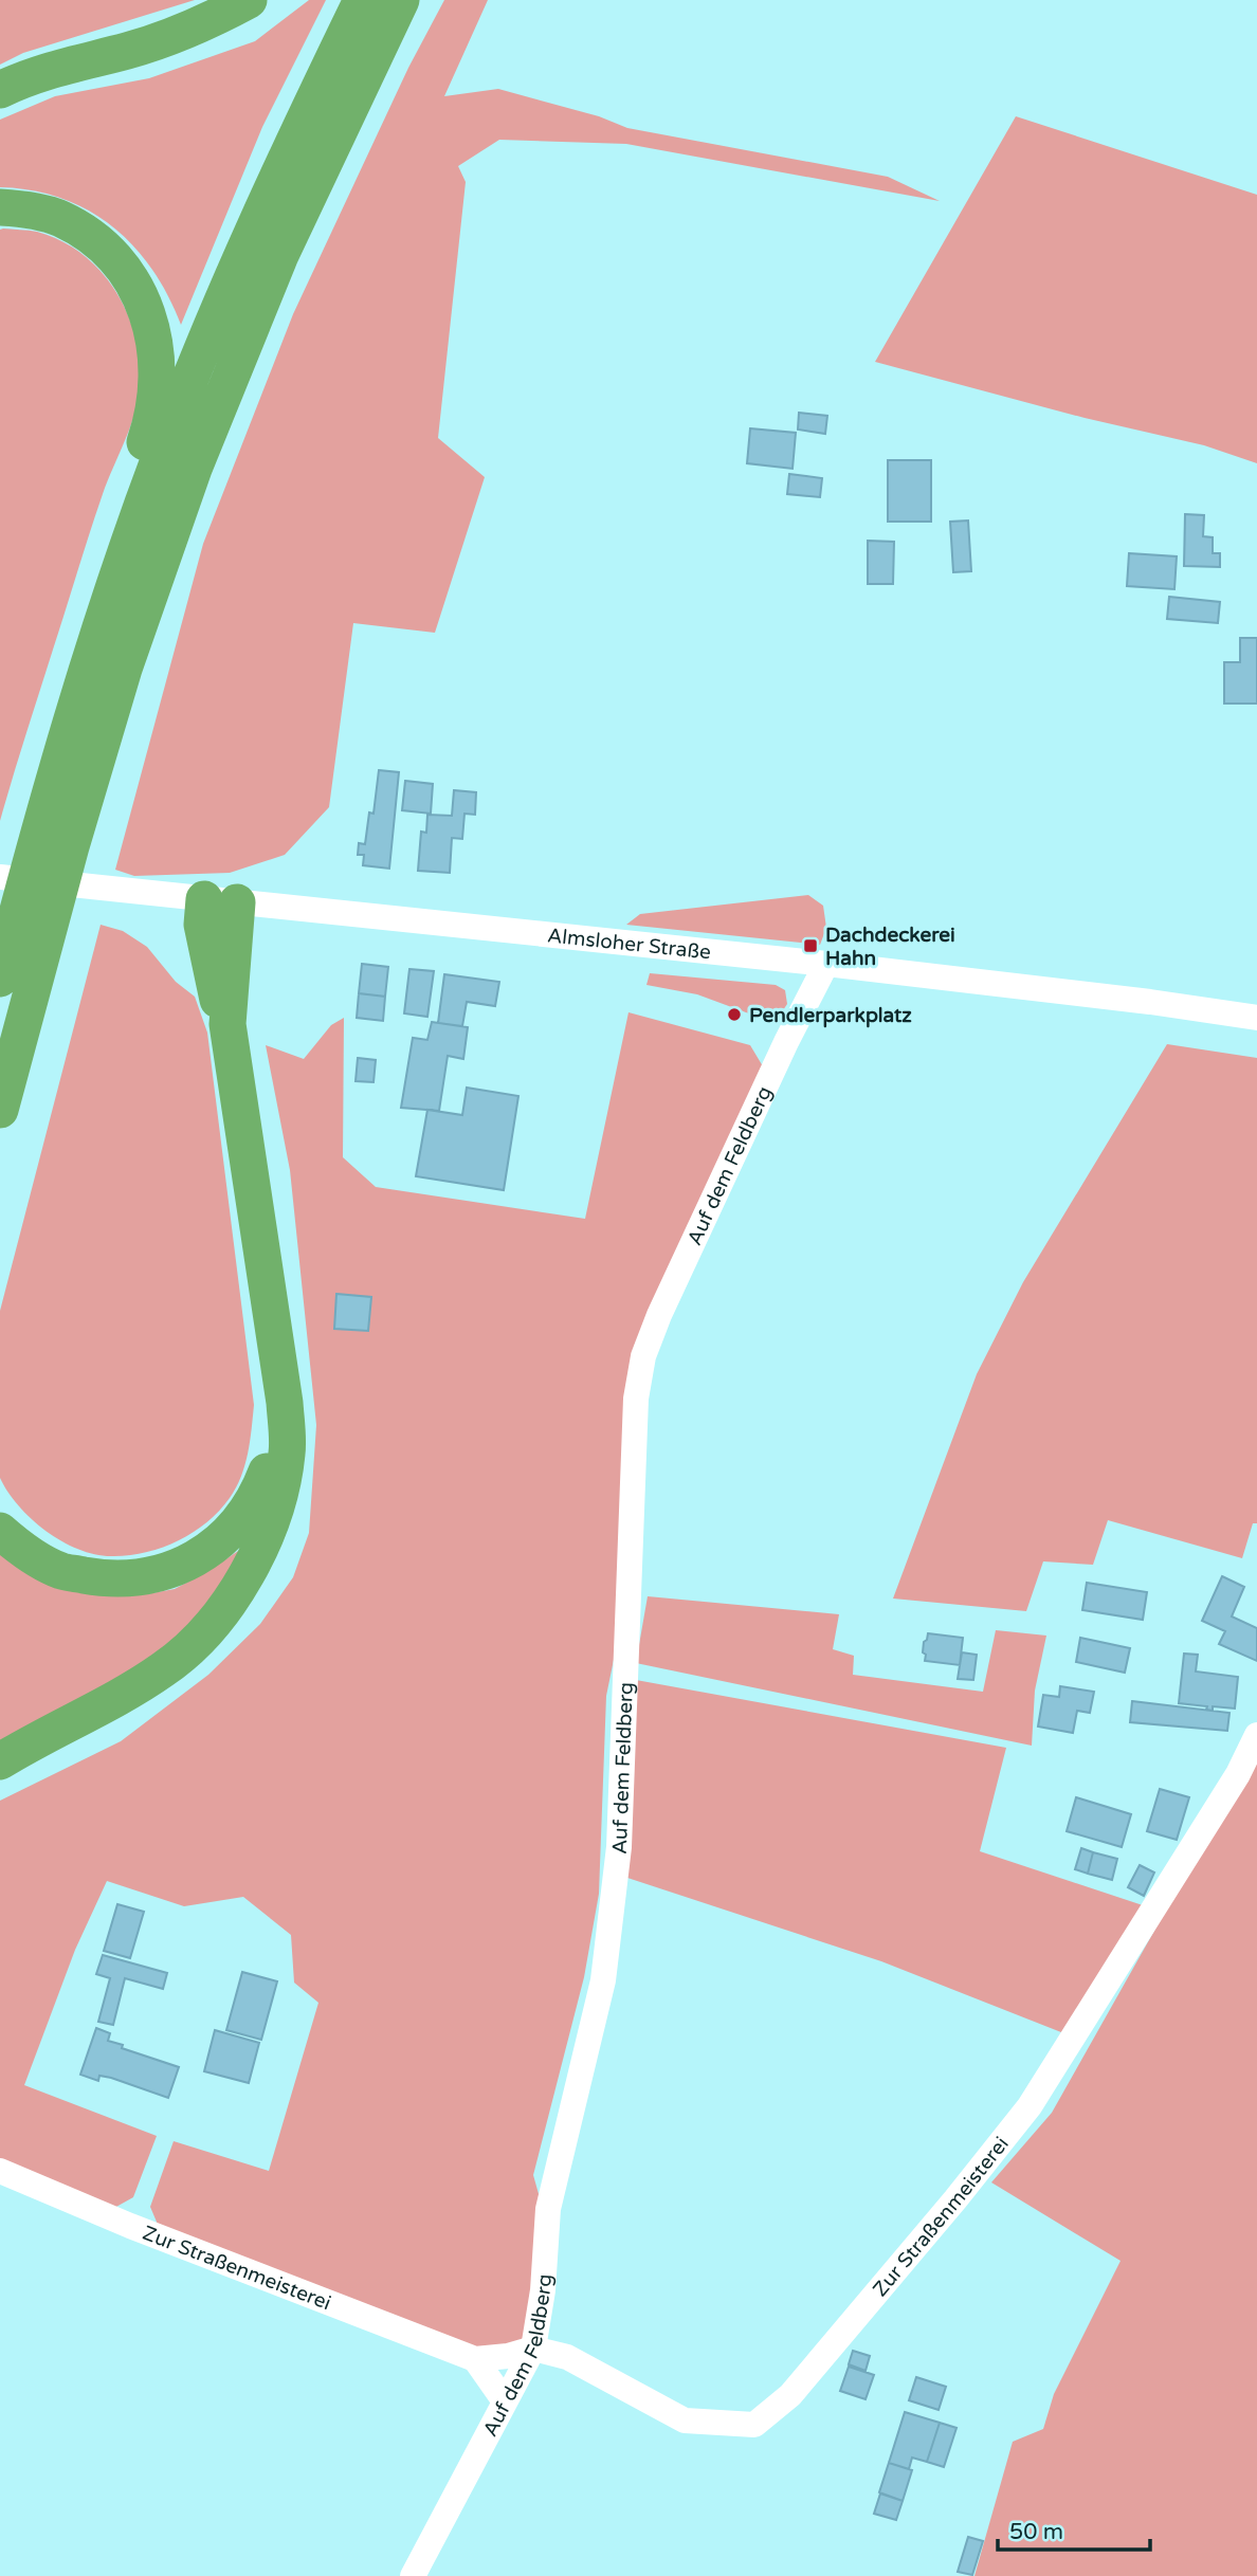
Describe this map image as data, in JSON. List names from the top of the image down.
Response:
{
  "streets": {
    "street": ["Almsloher Straße", "Auf dem Feldberg", "Zur Straßenmeisterei"]
  },
  "crossings": [
    ["Almsloher Straße", "Auf dem Feldberg"],
    ["Auf dem Feldberg", "Zur Straßenmeisterei"]
  ],
  "places": {
    "transit": ["Dachdeckerei Hahn"],
    "other": ["Pendlerparkplatz"]
  },
  "scale_bar": "50 m"
}
